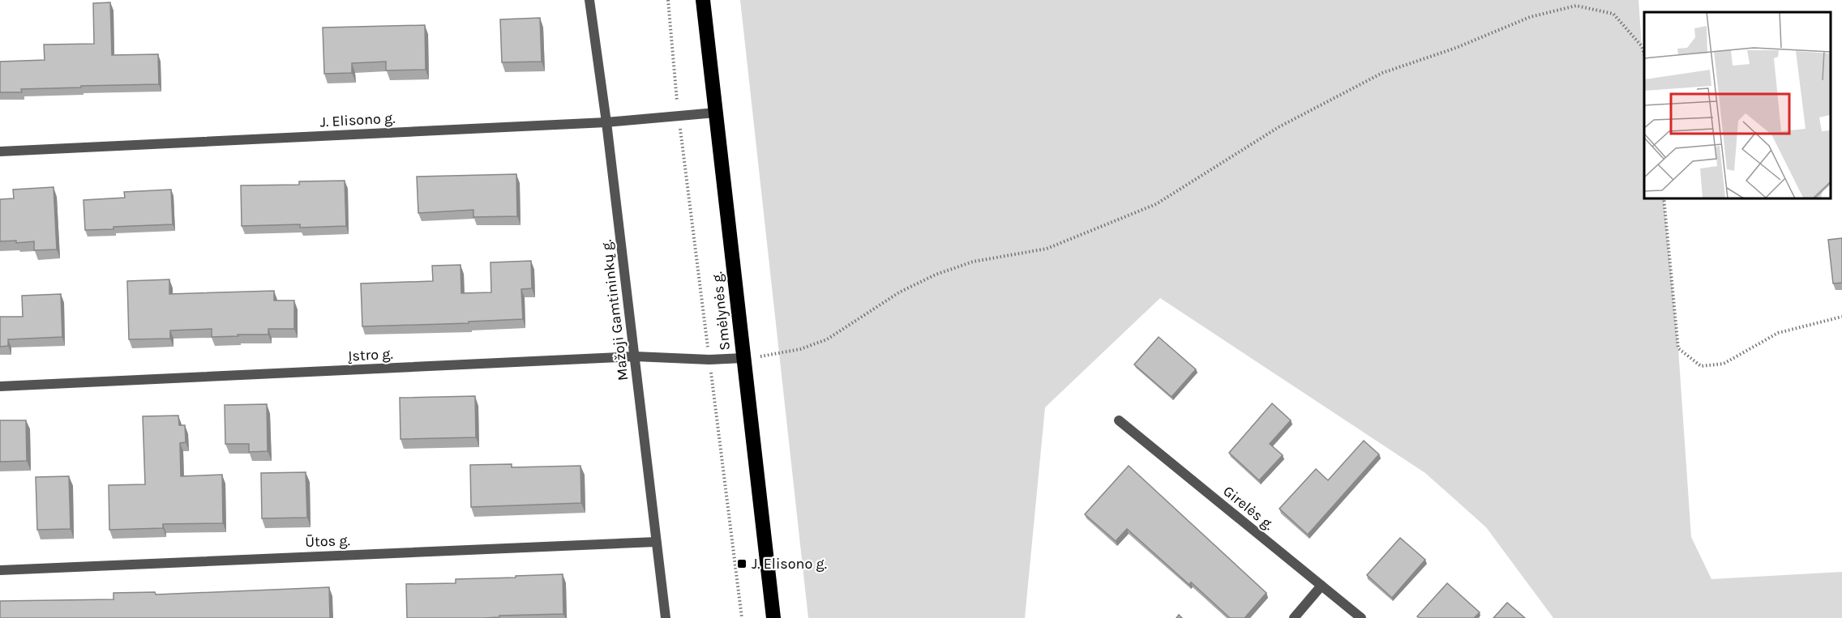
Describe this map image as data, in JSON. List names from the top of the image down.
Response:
{
  "streets": {
    "highway": ["Smėlynės g."],
    "street": [
      "J. Elisono g.",
      "Mažoji Gamtininkų g.",
      "Įstro g.",
      "Girelės g.",
      "Ūtos g."
    ]
  },
  "crossings": [
    ["J. Elisono g.", "Mažoji Gamtininkų g."],
    ["J. Elisono g.", "Smėlynės g."],
    ["Mažoji Gamtininkų g.", "Įstro g."],
    ["Mažoji Gamtininkų g.", "Ūtos g."],
    ["Smėlynės g.", "Įstro g."]
  ],
  "places": {
    "transit": ["J. Elisono g."]
  }
}
